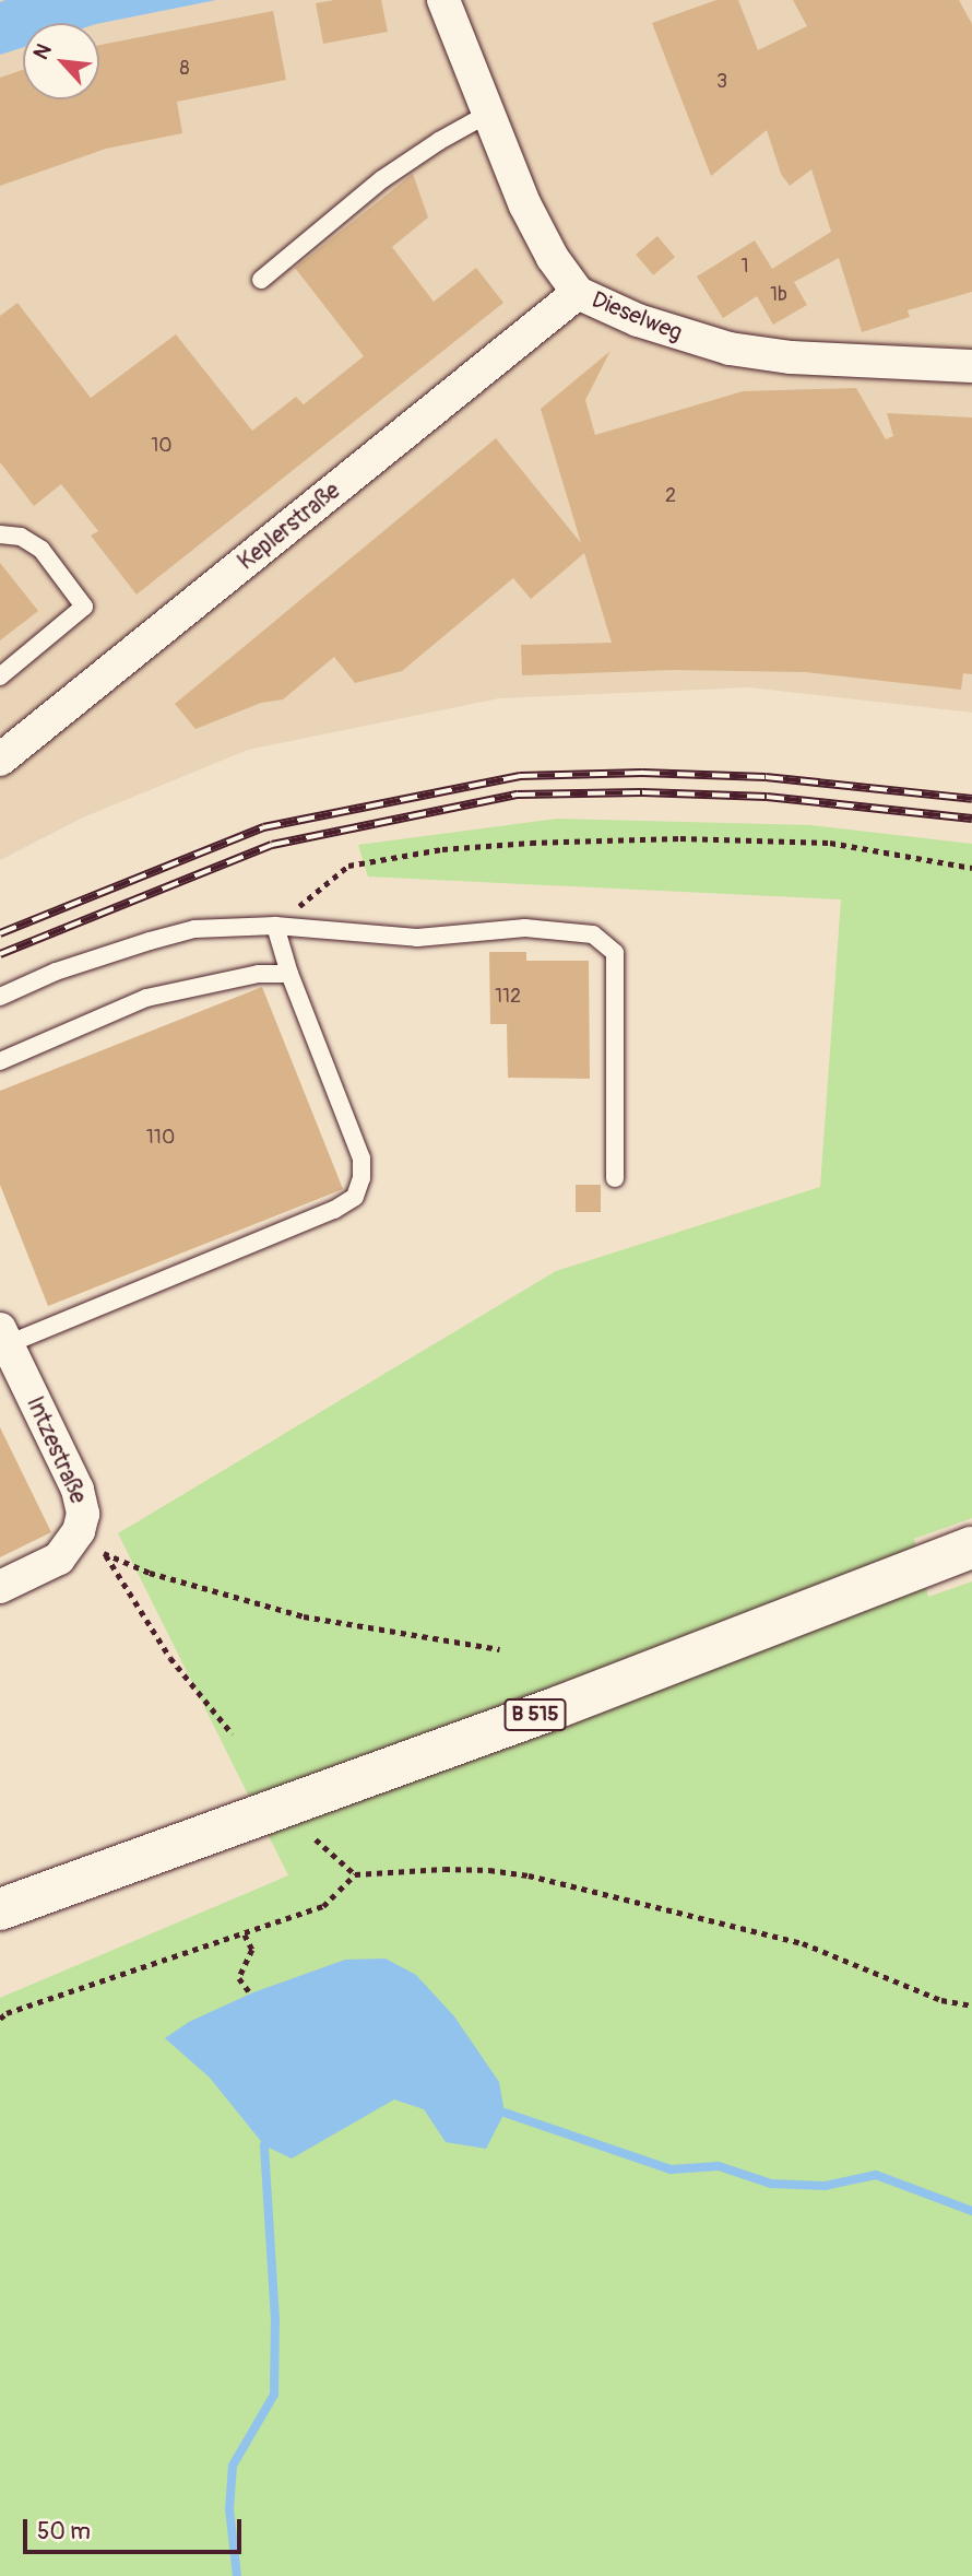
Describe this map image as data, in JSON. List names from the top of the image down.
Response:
{
  "streets": {
    "main road": ["B 515"],
    "street": ["Dieselweg", "Keplerstraße", "Intzestraße"]
  },
  "crossings": [
    ["Dieselweg", "Keplerstraße"]
  ],
  "house_numbers": [
    "8",
    "3",
    "1",
    "1b",
    "10",
    "2",
    "112",
    "110"
  ],
  "scale_bar": "50 m",
  "north": "top left"
}
